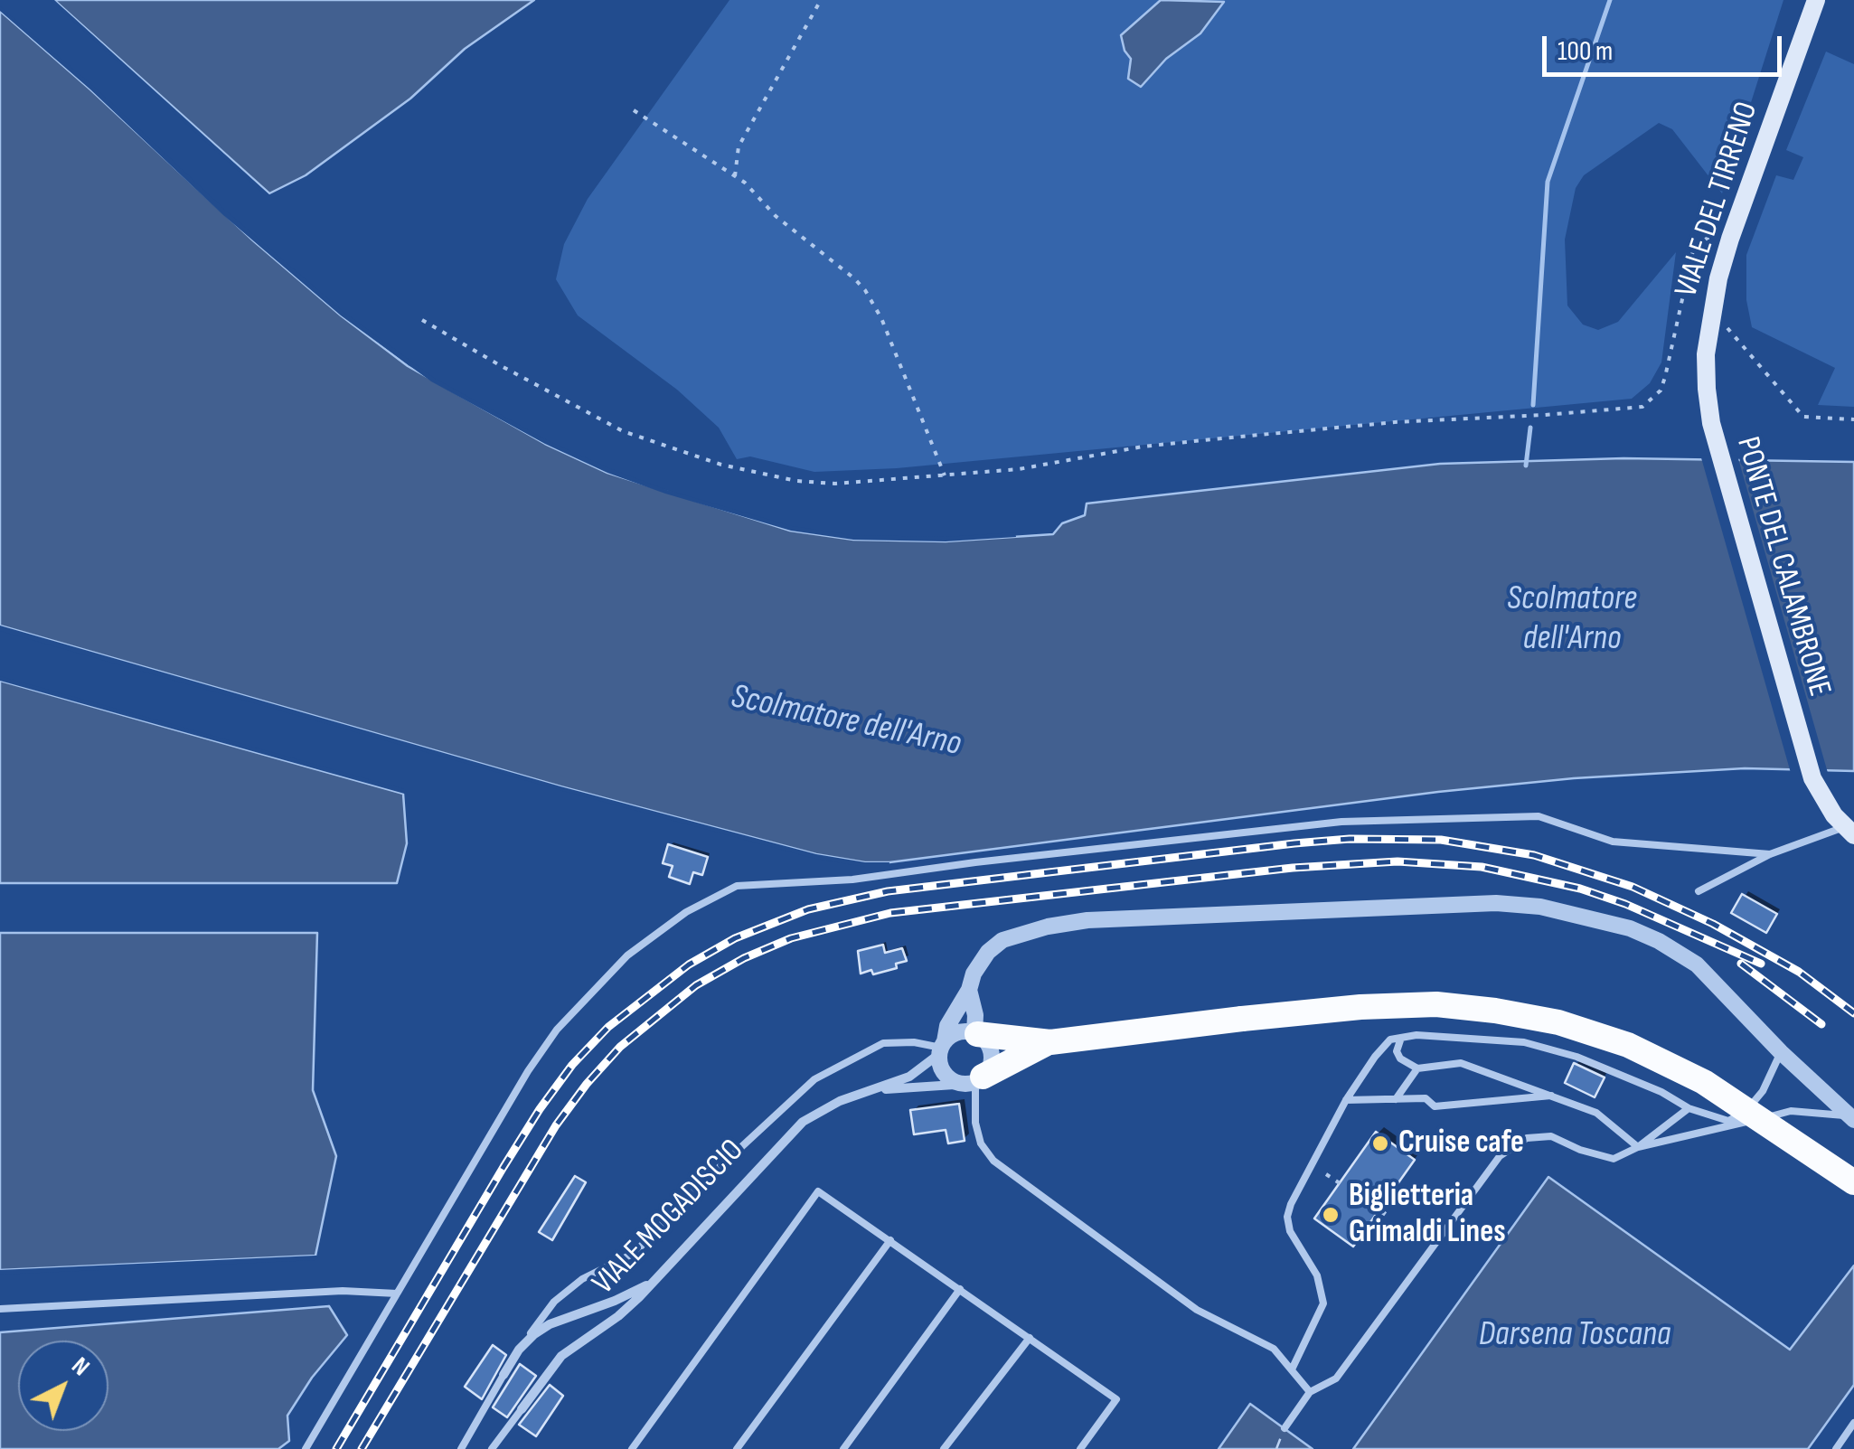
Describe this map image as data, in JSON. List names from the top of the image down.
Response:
{
  "streets": {
    "main road": ["VIALE DEL TIRRENO", "PONTE DEL CALAMBRONE"],
    "street": ["VIALE MOGADISCIO"]
  },
  "crossings": [
    ["VIALE DEL TIRRENO", "PONTE DEL CALAMBRONE"]
  ],
  "water": ["Scolmatore dell'Arno", "Darsena Toscana"],
  "places": ["Cruise cafe", "Biglietteria Grimaldi Lines"],
  "scale_bar": "100 m",
  "north": "top right"
}
